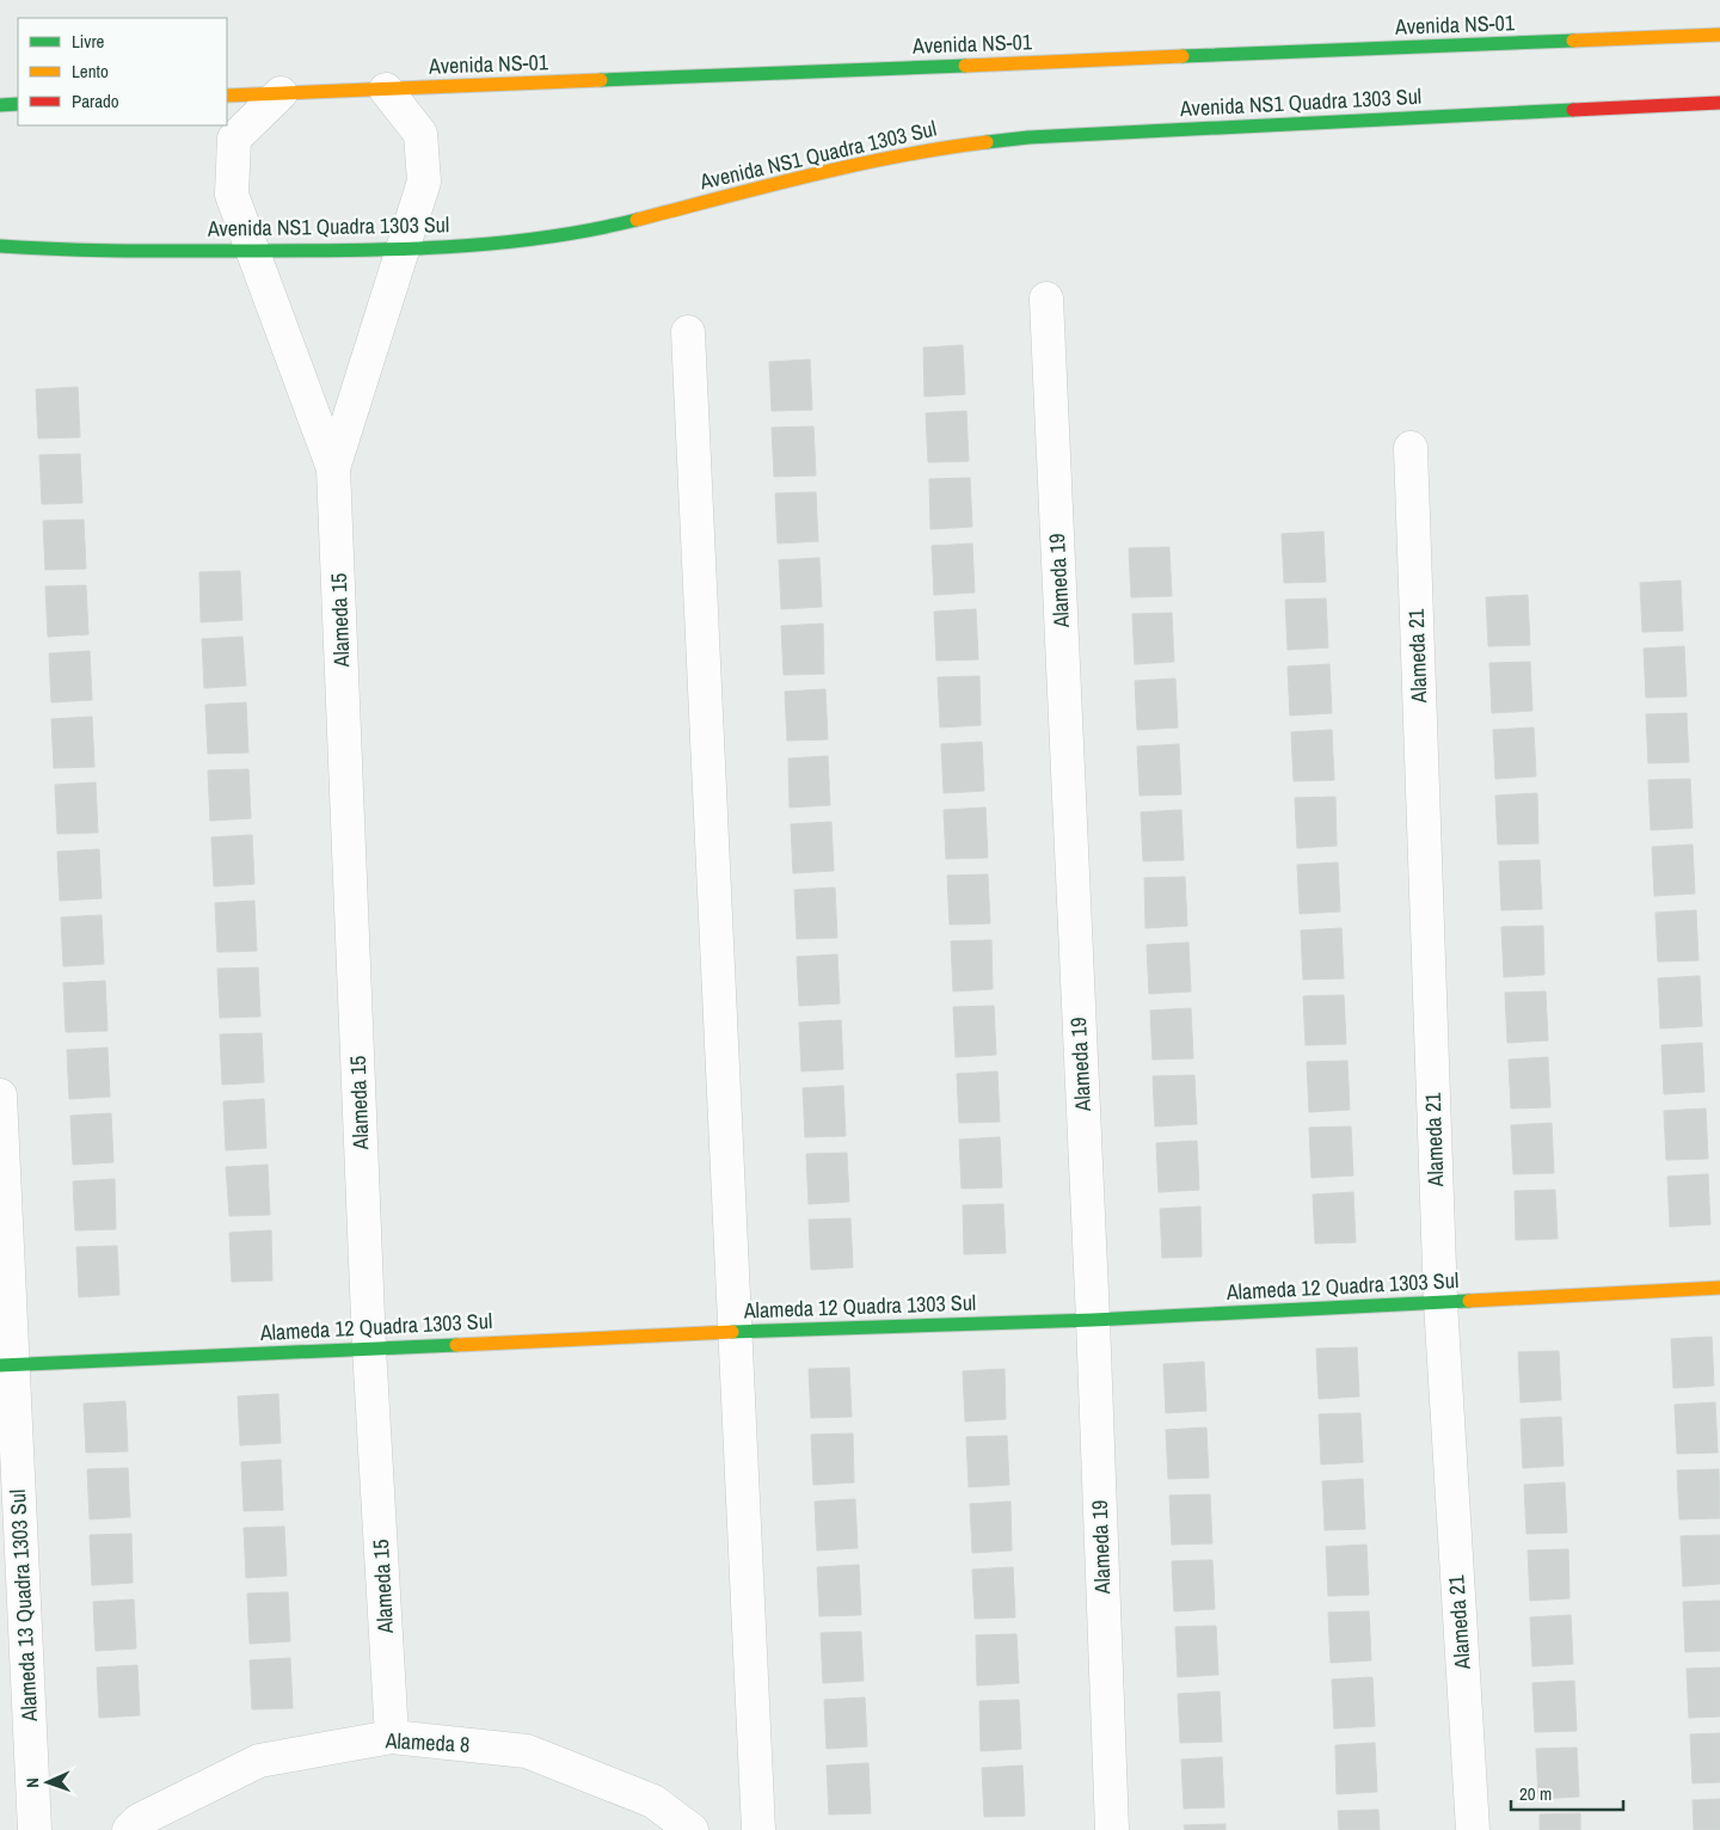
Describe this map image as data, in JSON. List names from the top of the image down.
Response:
{
  "streets": {
    "street": [
      "Avenida NS-01",
      "Avenida NS1 Quadra 1303 Sul",
      "Alameda 19",
      "Alameda 15",
      "Alameda 21",
      "Alameda 12 Quadra 1303 Sul",
      "Alameda 13 Quadra 1303 Sul",
      "Alameda 8"
    ]
  },
  "crossings": [
    ["Avenida NS-01", "Avenida NS1 Quadra 1303 Sul"],
    ["Alameda 19", "Alameda 12 Quadra 1303 Sul"],
    ["Alameda 15", "Alameda 12 Quadra 1303 Sul"],
    ["Alameda 15", "Alameda 8"],
    ["Alameda 21", "Alameda 12 Quadra 1303 Sul"],
    ["Alameda 12 Quadra 1303 Sul", "Alameda 13 Quadra 1303 Sul"]
  ],
  "legend": ["Livre", "Lento", "Parado"],
  "scale_bar": "20 m",
  "north": "left"
}
